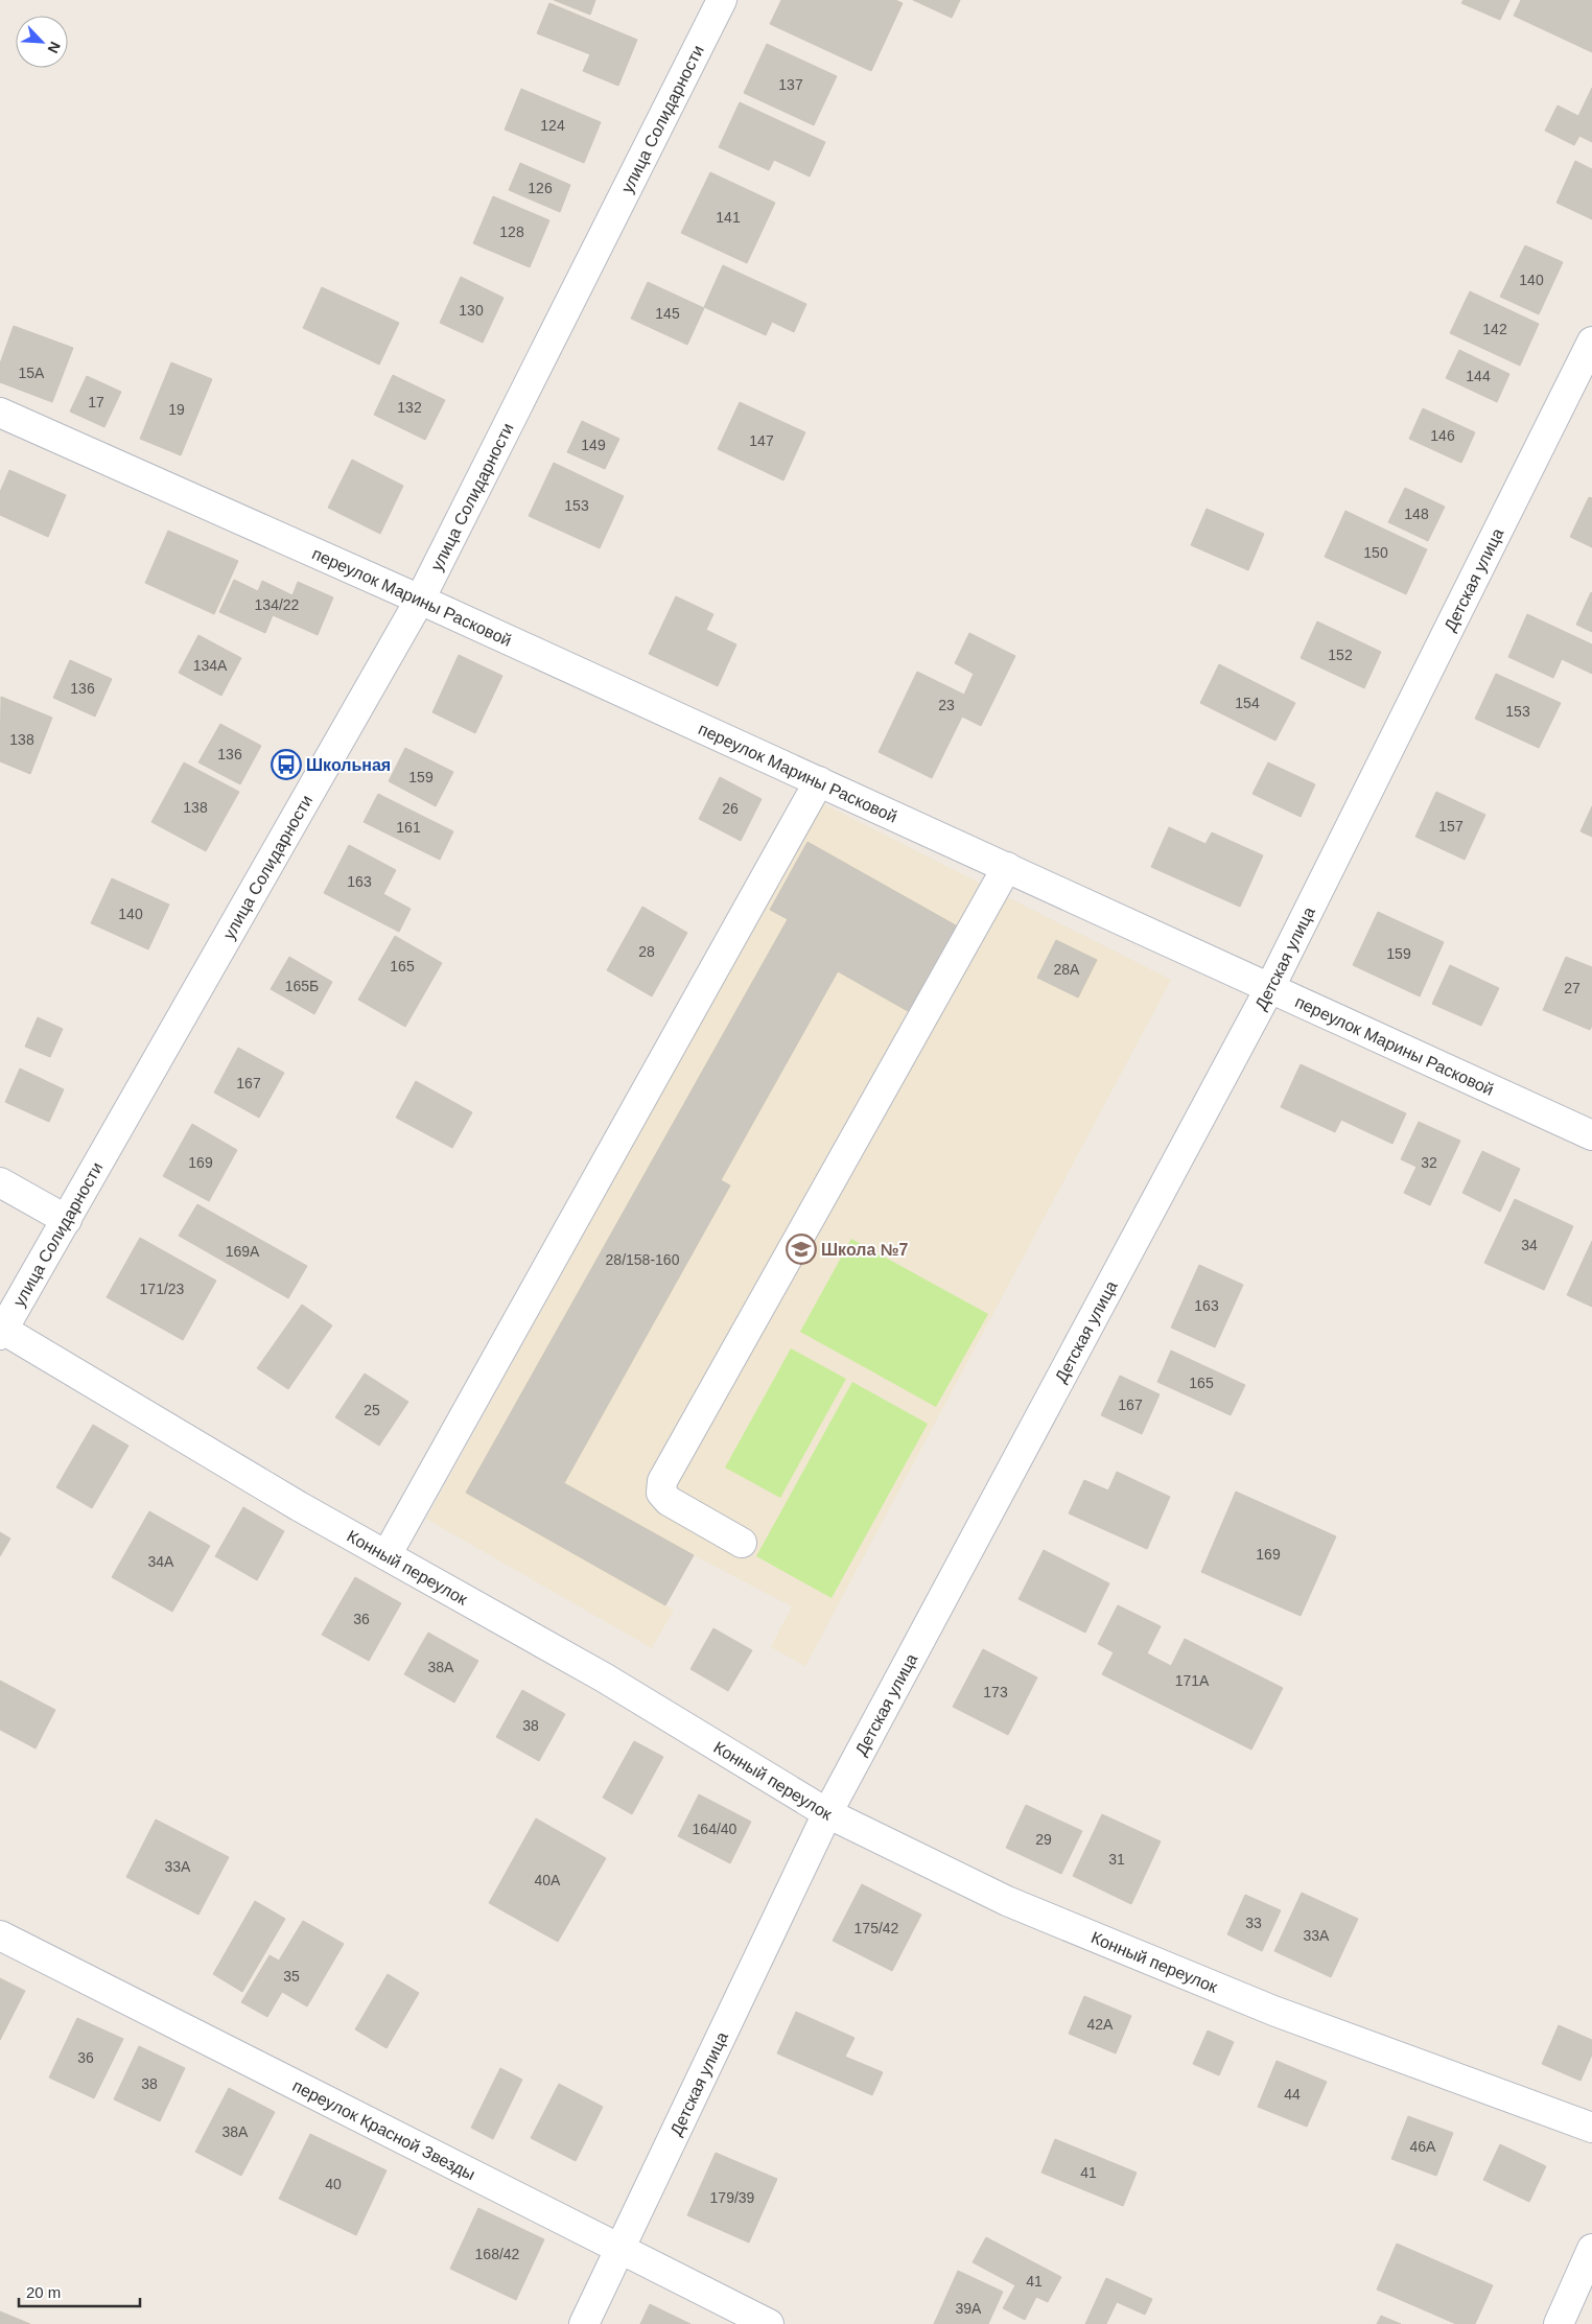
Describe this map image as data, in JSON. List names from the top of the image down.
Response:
{
  "streets": {
    "street": [
      "улица Солидарности",
      "Детская улица",
      "переулок Марины Расковой",
      "Конный переулок",
      "переулок Красной Звезды"
    ]
  },
  "crossings": [
    ["улица Солидарности", "переулок Марины Расковой"],
    ["улица Солидарности", "Конный переулок"],
    ["Детская улица", "переулок Марины Расковой"],
    ["Детская улица", "Конный переулок"],
    ["Детская улица", "переулок Красной Звезды"]
  ],
  "places": {
    "bus stop": ["Школьная"],
    "school or university": ["Школа №7"]
  },
  "house_numbers": [
    "137",
    "124",
    "126",
    "141",
    "128",
    "140",
    "130",
    "145",
    "142",
    "15А",
    "144",
    "17",
    "132",
    "19",
    "146",
    "147",
    "149",
    "153",
    "148",
    "150",
    "134/22",
    "152",
    "134А",
    "136",
    "154",
    "23",
    "153",
    "138",
    "136",
    "159",
    "138",
    "26",
    "157",
    "161",
    "163",
    "140",
    "28",
    "159",
    "165",
    "28А",
    "165Б",
    "27",
    "167",
    "169",
    "32",
    "34",
    "169А",
    "28/158-160",
    "171/23",
    "163",
    "165",
    "167",
    "25",
    "169",
    "34А",
    "36",
    "38А",
    "171А",
    "173",
    "38",
    "164/40",
    "29",
    "31",
    "33А",
    "40А",
    "33",
    "175/42",
    "33А",
    "35",
    "42А",
    "36",
    "38",
    "44",
    "38А",
    "46А",
    "41",
    "40",
    "179/39",
    "168/42",
    "41",
    "39А"
  ],
  "scale_bar": "20 m",
  "north": "bottom right"
}
